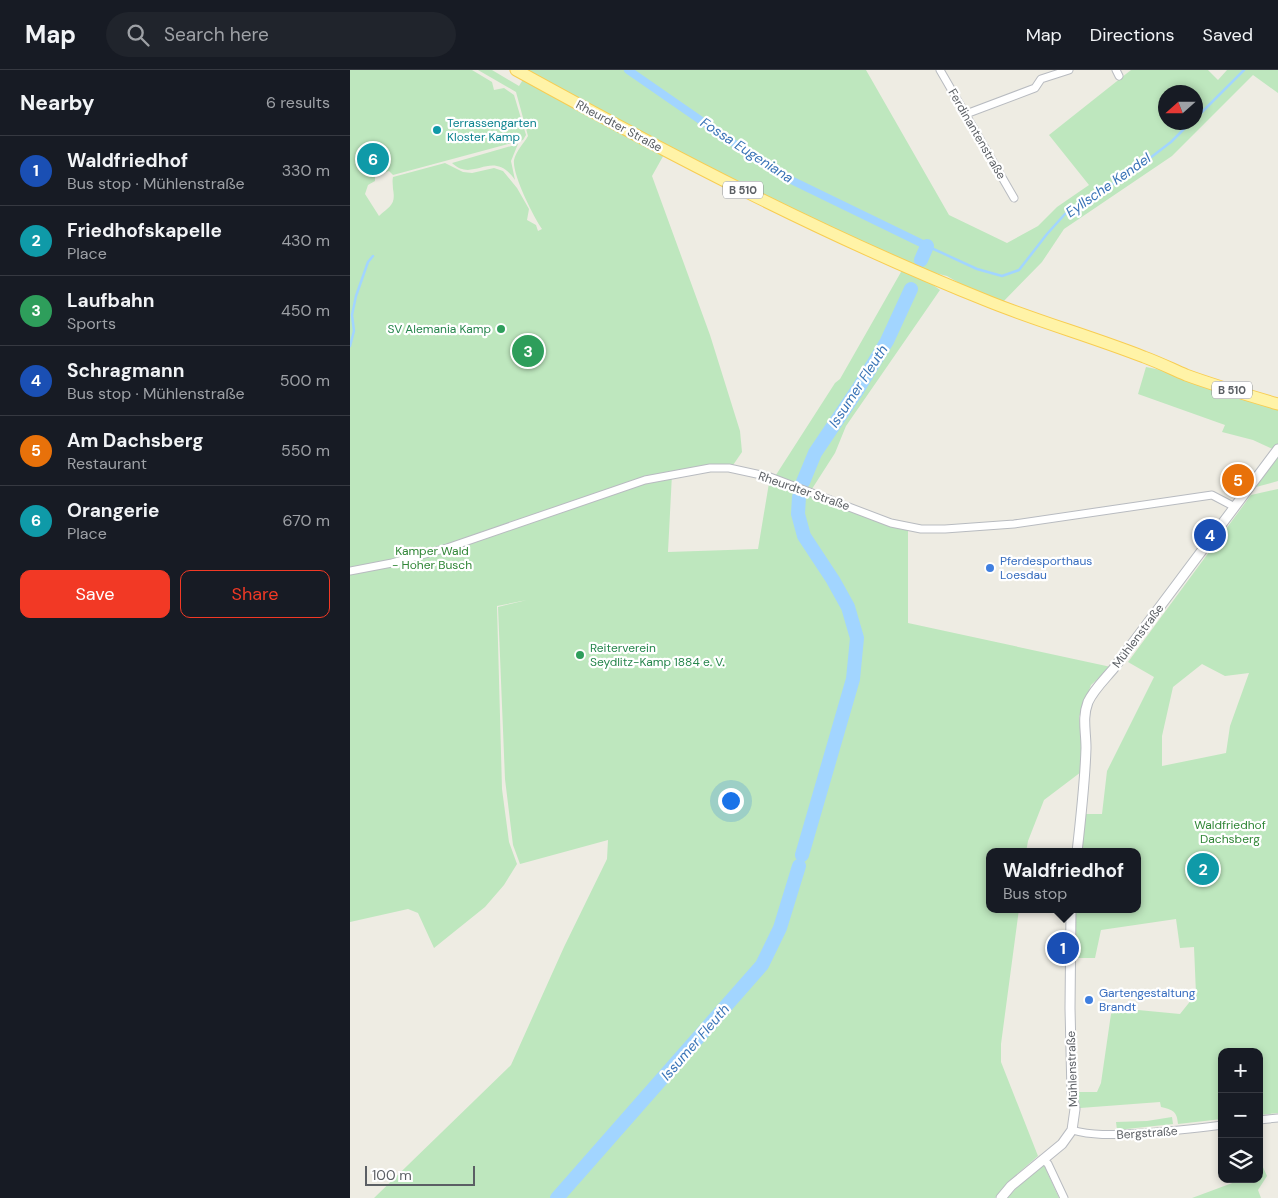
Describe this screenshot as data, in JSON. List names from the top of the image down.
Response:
{
  "streets": {
    "main road": ["Rheurdter Straße", "B 510"],
    "street": ["Ferdinantenstraße", "Mühlenstraße", "Bergstraße"]
  },
  "crossings": [
    ["Rheurdter Straße", "Mühlenstraße"],
    ["Mühlenstraße", "Bergstraße"]
  ],
  "water": ["Fossa Eugeniana", "Eyllsche Kendel", "Issumer Fleuth"],
  "parks": ["Kamper Wald - Hoher Busch", "Waldfriedhof Dachsberg"],
  "places": [
    "Terrassengarten Kloster Kamp",
    "SV Alemania Kamp",
    "Pferdesporthaus Loesdau",
    "Reiterverein Seydlitz-Kamp 1884 e. V.",
    "Gartengestaltung Brandt"
  ],
  "scale_bar": "100 m",
  "north": "left",
  "page": {
    "header": "Map",
    "search": "Search here",
    "nav": ["Map", "Directions", "Saved"],
    "heading": ["Nearby", "6 results"],
    "list": [
      {
        "mark": "1",
        "name": "Waldfriedhof",
        "note": "Bus stop · Mühlenstraße",
        "value": "330 m"
      },
      {
        "mark": "2",
        "name": "Friedhofskapelle",
        "note": "Place",
        "value": "430 m"
      },
      {
        "mark": "3",
        "name": "Laufbahn",
        "note": "Sports",
        "value": "450 m"
      },
      {
        "mark": "4",
        "name": "Schragmann",
        "note": "Bus stop · Mühlenstraße",
        "value": "500 m"
      },
      {
        "mark": "5",
        "name": "Am Dachsberg",
        "note": "Restaurant",
        "value": "550 m"
      },
      {
        "mark": "6",
        "name": "Orangerie",
        "note": "Place",
        "value": "670 m"
      }
    ],
    "pins": [
      "6",
      "3",
      "5",
      "4",
      "2",
      "1"
    ],
    "buttons": ["Save", "Share"],
    "popup": ["Waldfriedhof", "Bus stop"],
    "map_buttons": ["+", "−"],
    "scale": "100 m"
  }
}
